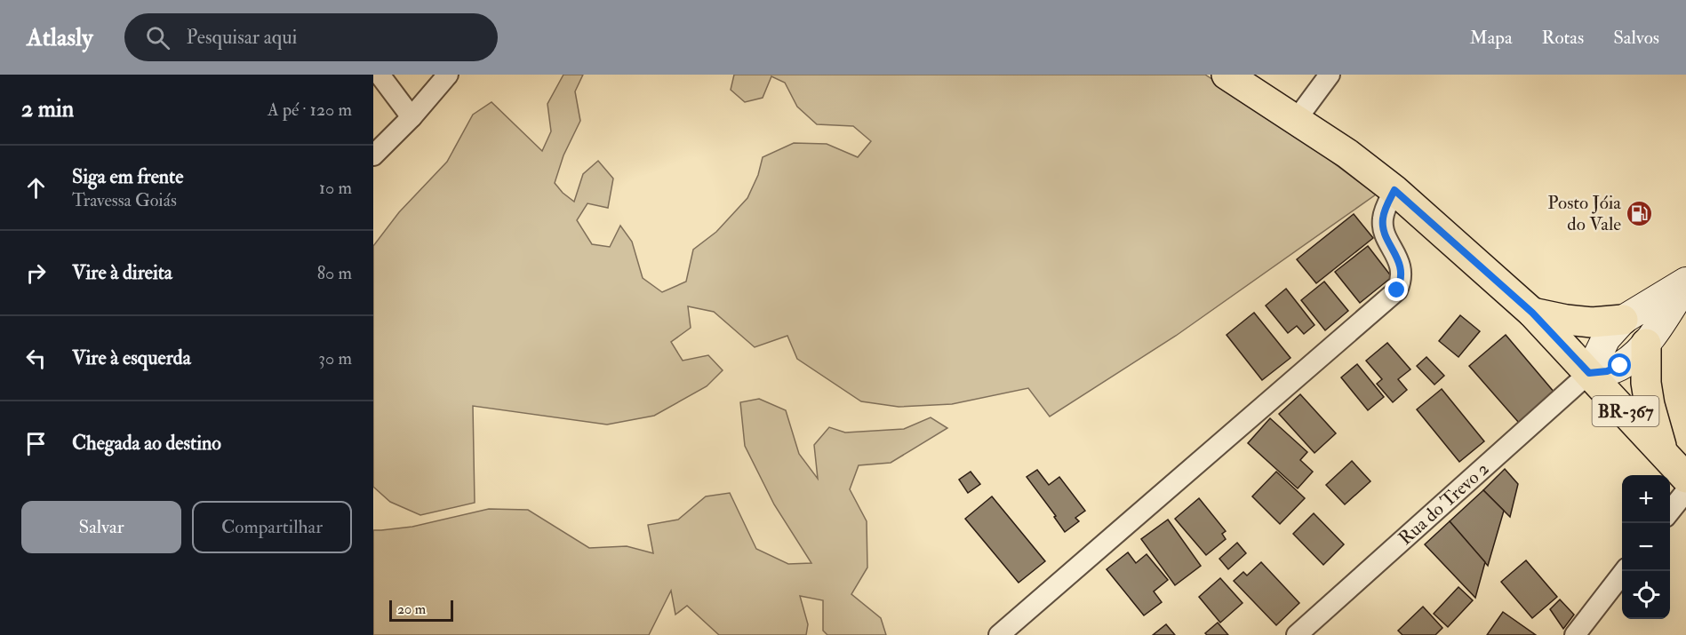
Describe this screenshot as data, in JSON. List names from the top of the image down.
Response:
{
  "streets": {
    "main road": ["BR-367"],
    "street": ["Rua do Trevo 2"]
  },
  "crossings": [
    ["BR-367", "Rua do Trevo 2"]
  ],
  "places": {
    "fuel station": ["Posto Jóia do Vale"]
  },
  "scale_bar": "20 m",
  "page": {
    "header": "Atlasly",
    "search": "Pesquisar aqui",
    "nav": ["Mapa", "Rotas", "Salvos"],
    "heading": ["2 min", "A pé · 120 m"],
    "list": [
      ["Siga em frente", "Travessa Goiás", "10 m"],
      ["Vire à direita", "80 m"],
      ["Vire à esquerda", "30 m"],
      "Chegada ao destino"
    ],
    "map_buttons": ["+", "−"],
    "buttons": ["Salvar", "Compartilhar"],
    "scale": "20 m"
  }
}
